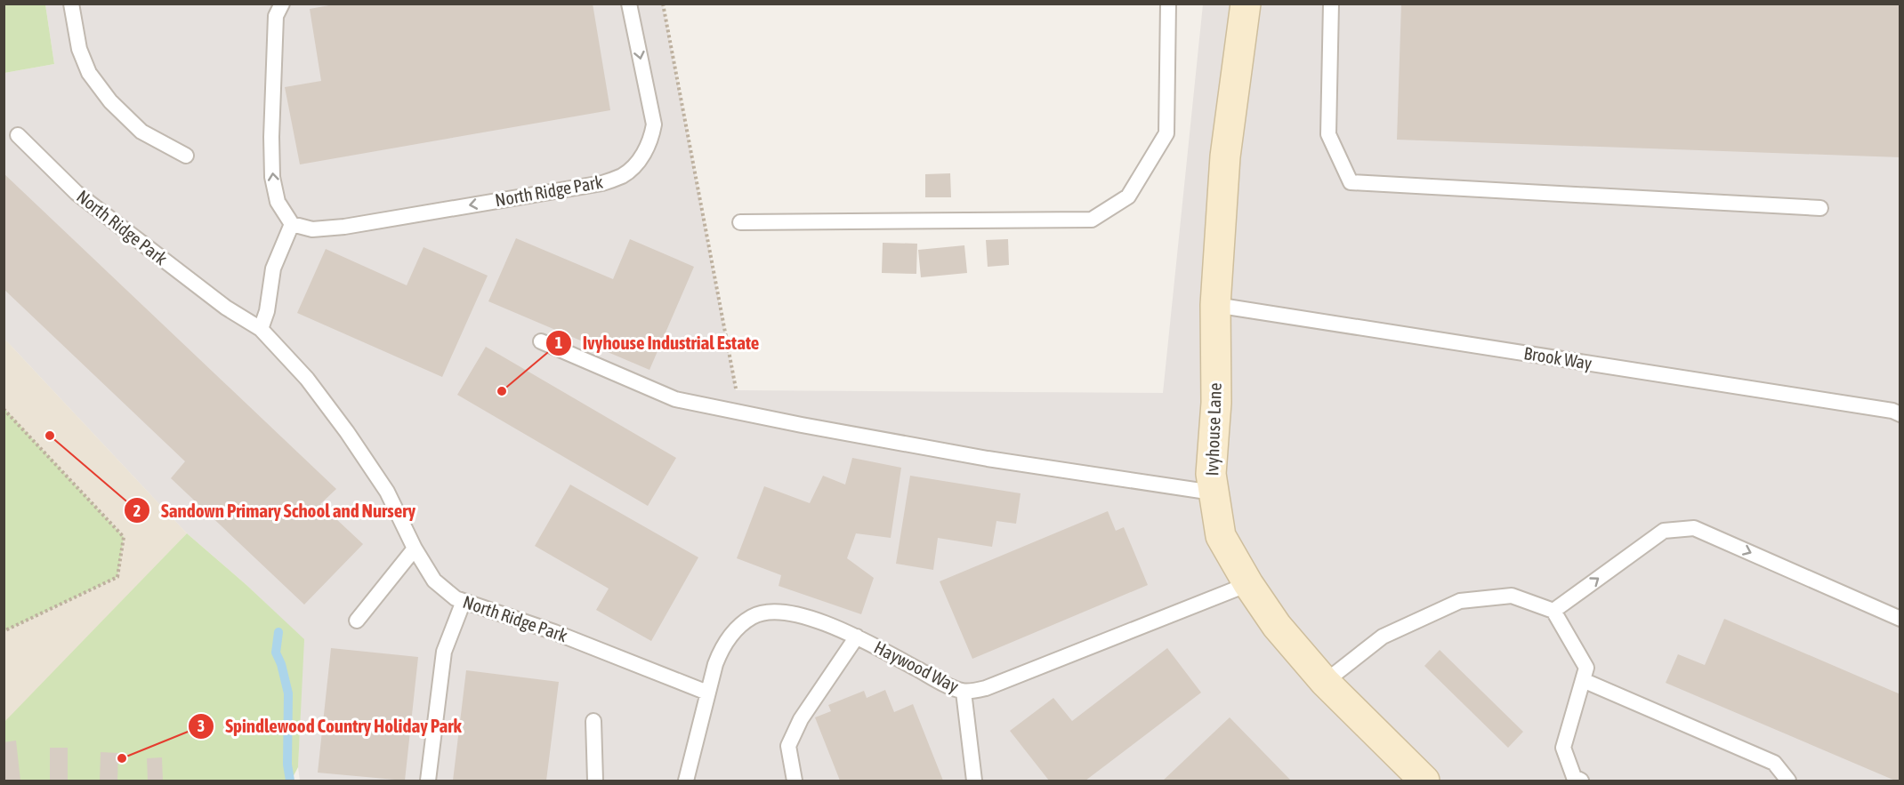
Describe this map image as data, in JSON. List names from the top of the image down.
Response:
{
  "streets": {
    "street": ["Ivyhouse Lane"],
    "lane": ["North Ridge Park", "Brook Way", "Haywood Way"]
  },
  "crossings": [
    ["North Ridge Park", "Haywood Way"],
    ["Brook Way", "Ivyhouse Lane"],
    ["Ivyhouse Lane", "Haywood Way"]
  ],
  "places": ["Ivyhouse Industrial Estate", "Sandown Primary School and Nursery", "Spindlewood Country Holiday Park"]
}
